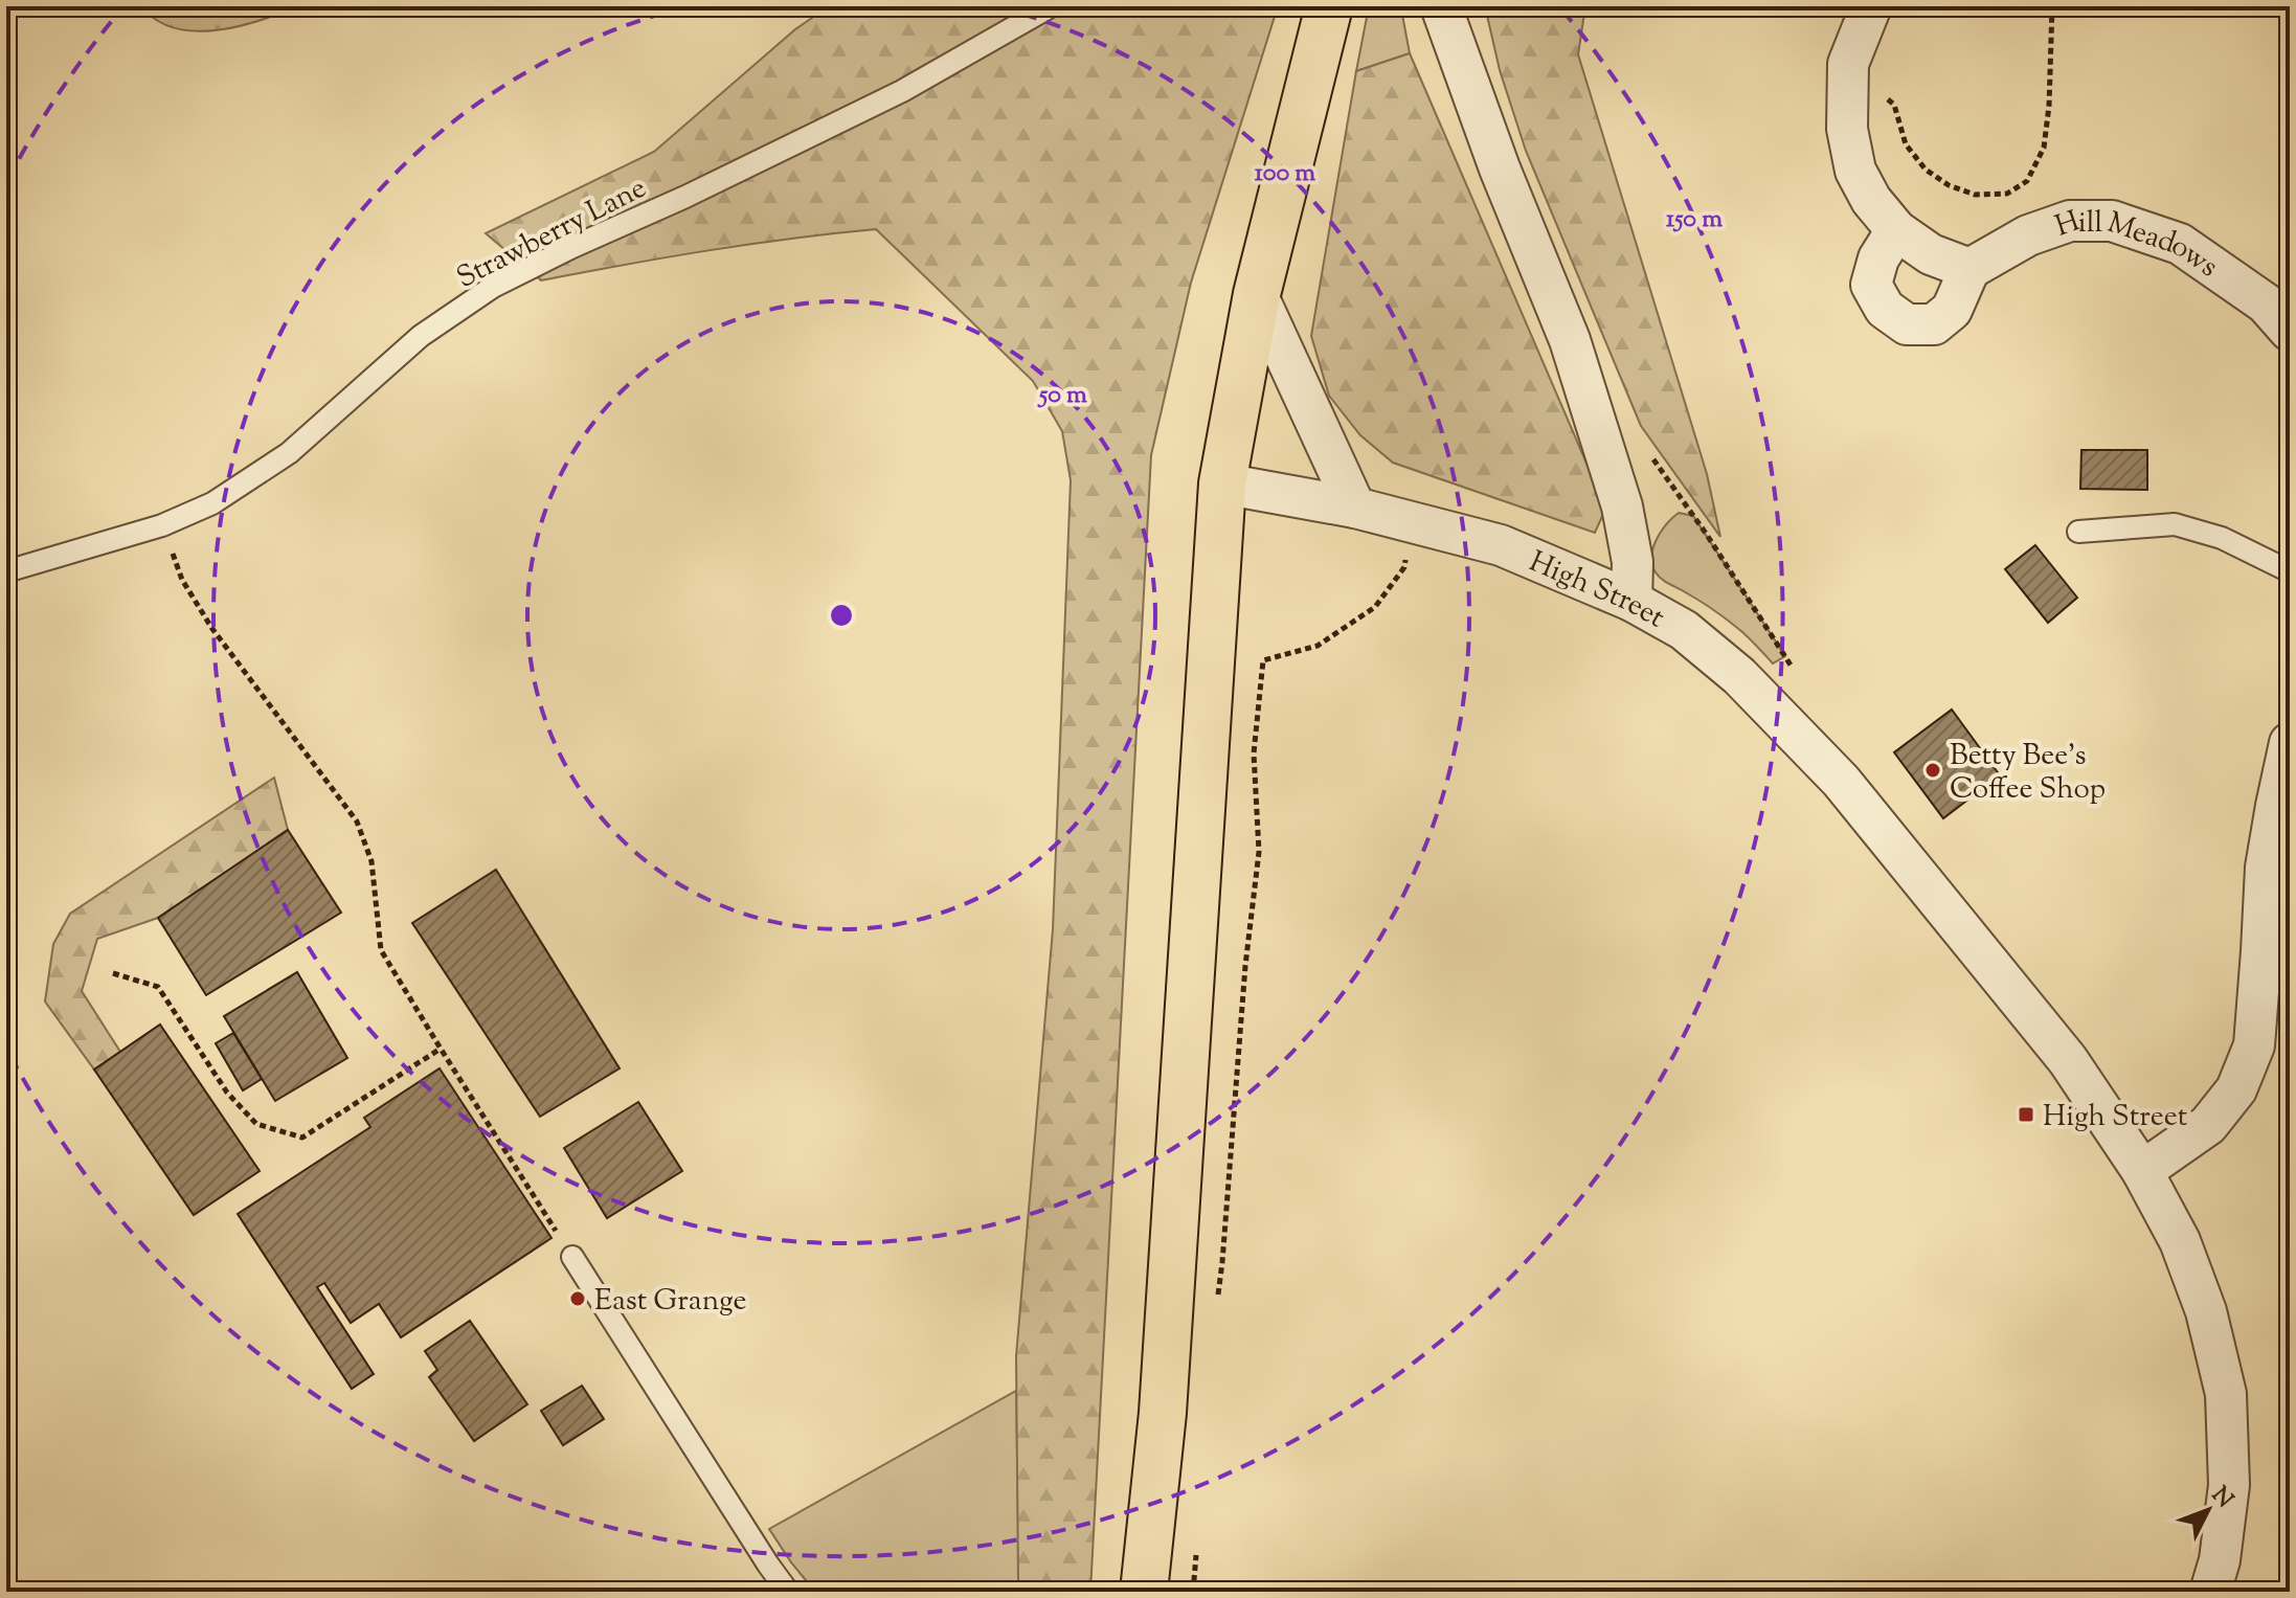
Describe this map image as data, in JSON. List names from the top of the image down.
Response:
{
  "streets": {
    "street": ["Hill Meadows", "High Street"],
    "lane": ["Strawberry Lane"]
  },
  "places": {
    "other": ["Betty Bee's Coffee Shop", "East Grange"],
    "transit": ["High Street"]
  },
  "north": "top right",
  "rings": ["100 m", "150 m", "50 m"]
}
